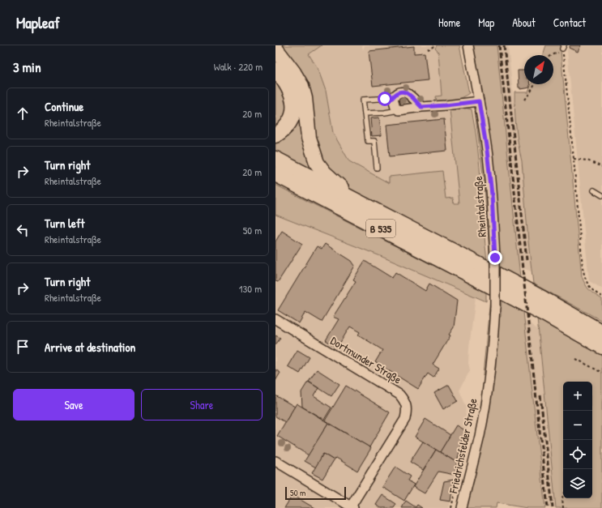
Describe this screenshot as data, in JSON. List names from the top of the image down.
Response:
{
  "streets": {
    "highway": ["B 535"],
    "street": ["Rheintalstraße", "Dortmunder Straße", "Friedrichsfelder Straße"]
  },
  "crossings": [
    ["Rheintalstraße", "Friedrichsfelder Straße"]
  ],
  "scale_bar": "50 m",
  "north": "top right",
  "page": {
    "header": "Mapleaf",
    "nav": [
      "Home",
      "Map",
      "About",
      "Contact"
    ],
    "heading": ["3 min", "Walk · 220 m"],
    "list": [
      ["Continue", "Rheintalstraße", "20 m"],
      ["Turn right", "Rheintalstraße", "20 m"],
      ["Turn left", "Rheintalstraße", "50 m"],
      ["Turn right", "Rheintalstraße", "130 m"],
      "Arrive at destination"
    ],
    "buttons": ["Save", "Share"],
    "map_buttons": ["+", "−"],
    "scale": "50 m"
  }
}
